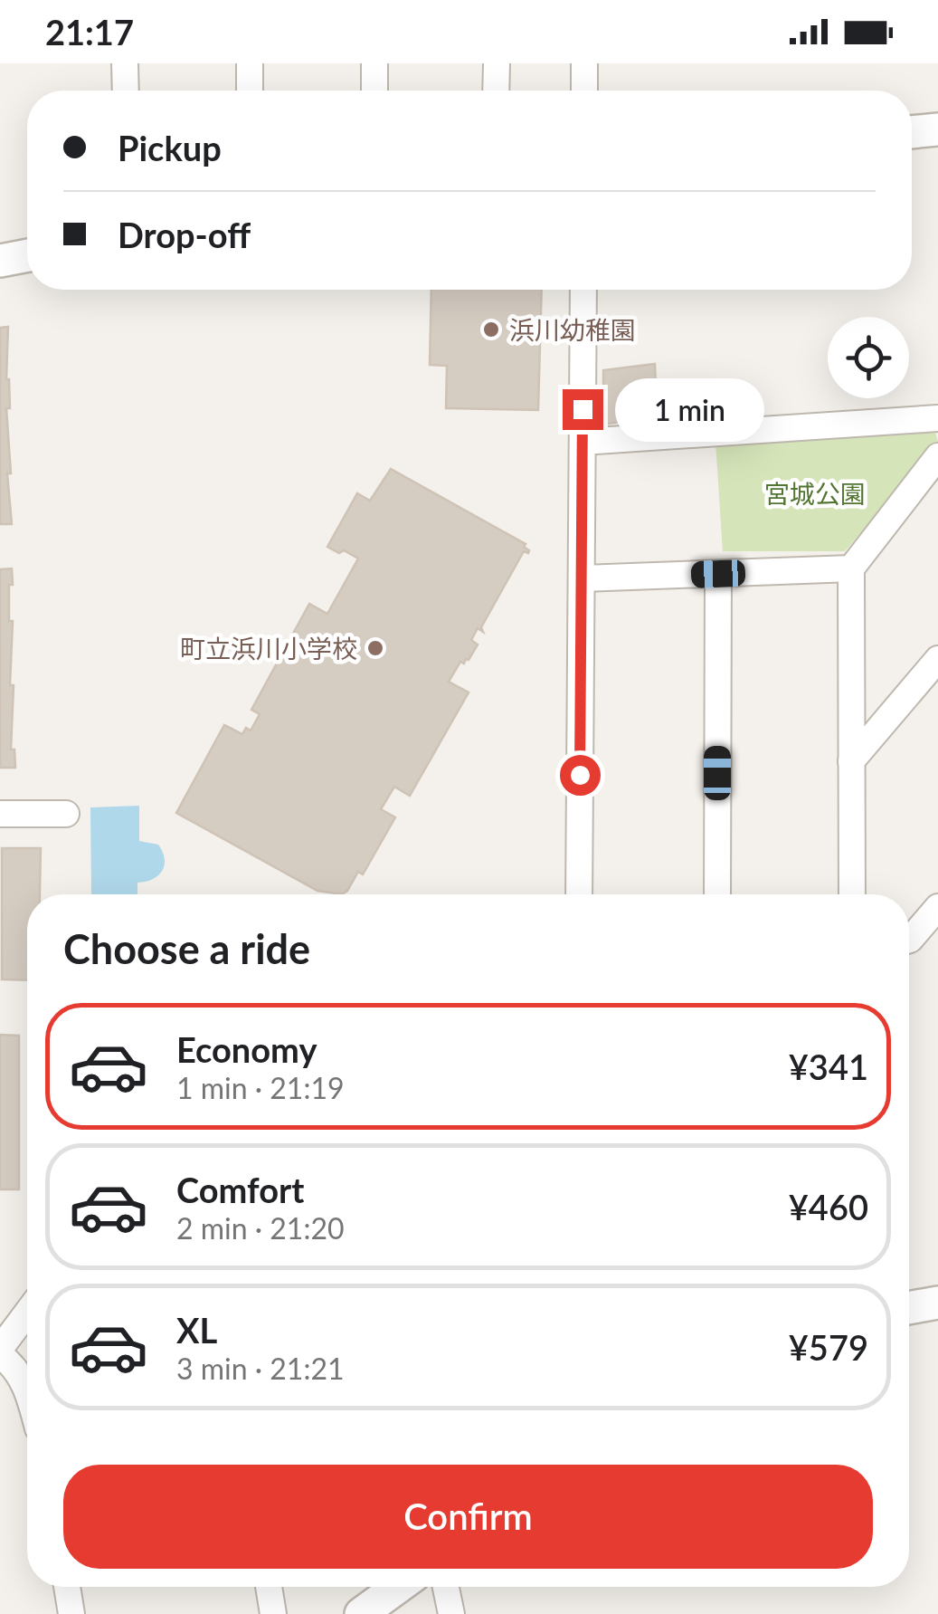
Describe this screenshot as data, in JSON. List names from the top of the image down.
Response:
{
  "parks": ["宮城公園"],
  "places": ["浜川幼稚園", "町立浜川小学校"],
  "page": {
    "status": "21:17",
    "banner": ["Pickup", "Drop-off"],
    "bubble": "1 min",
    "heading": "Choose a ride",
    "list": [
      {
        "name": "Economy",
        "note": "1 min · 21:19",
        "value": "¥341"
      },
      {
        "name": "Comfort",
        "note": "2 min · 21:20",
        "value": "¥460"
      },
      {
        "name": "XL",
        "note": "3 min · 21:21",
        "value": "¥579"
      }
    ],
    "buttons": "Confirm"
  }
}
